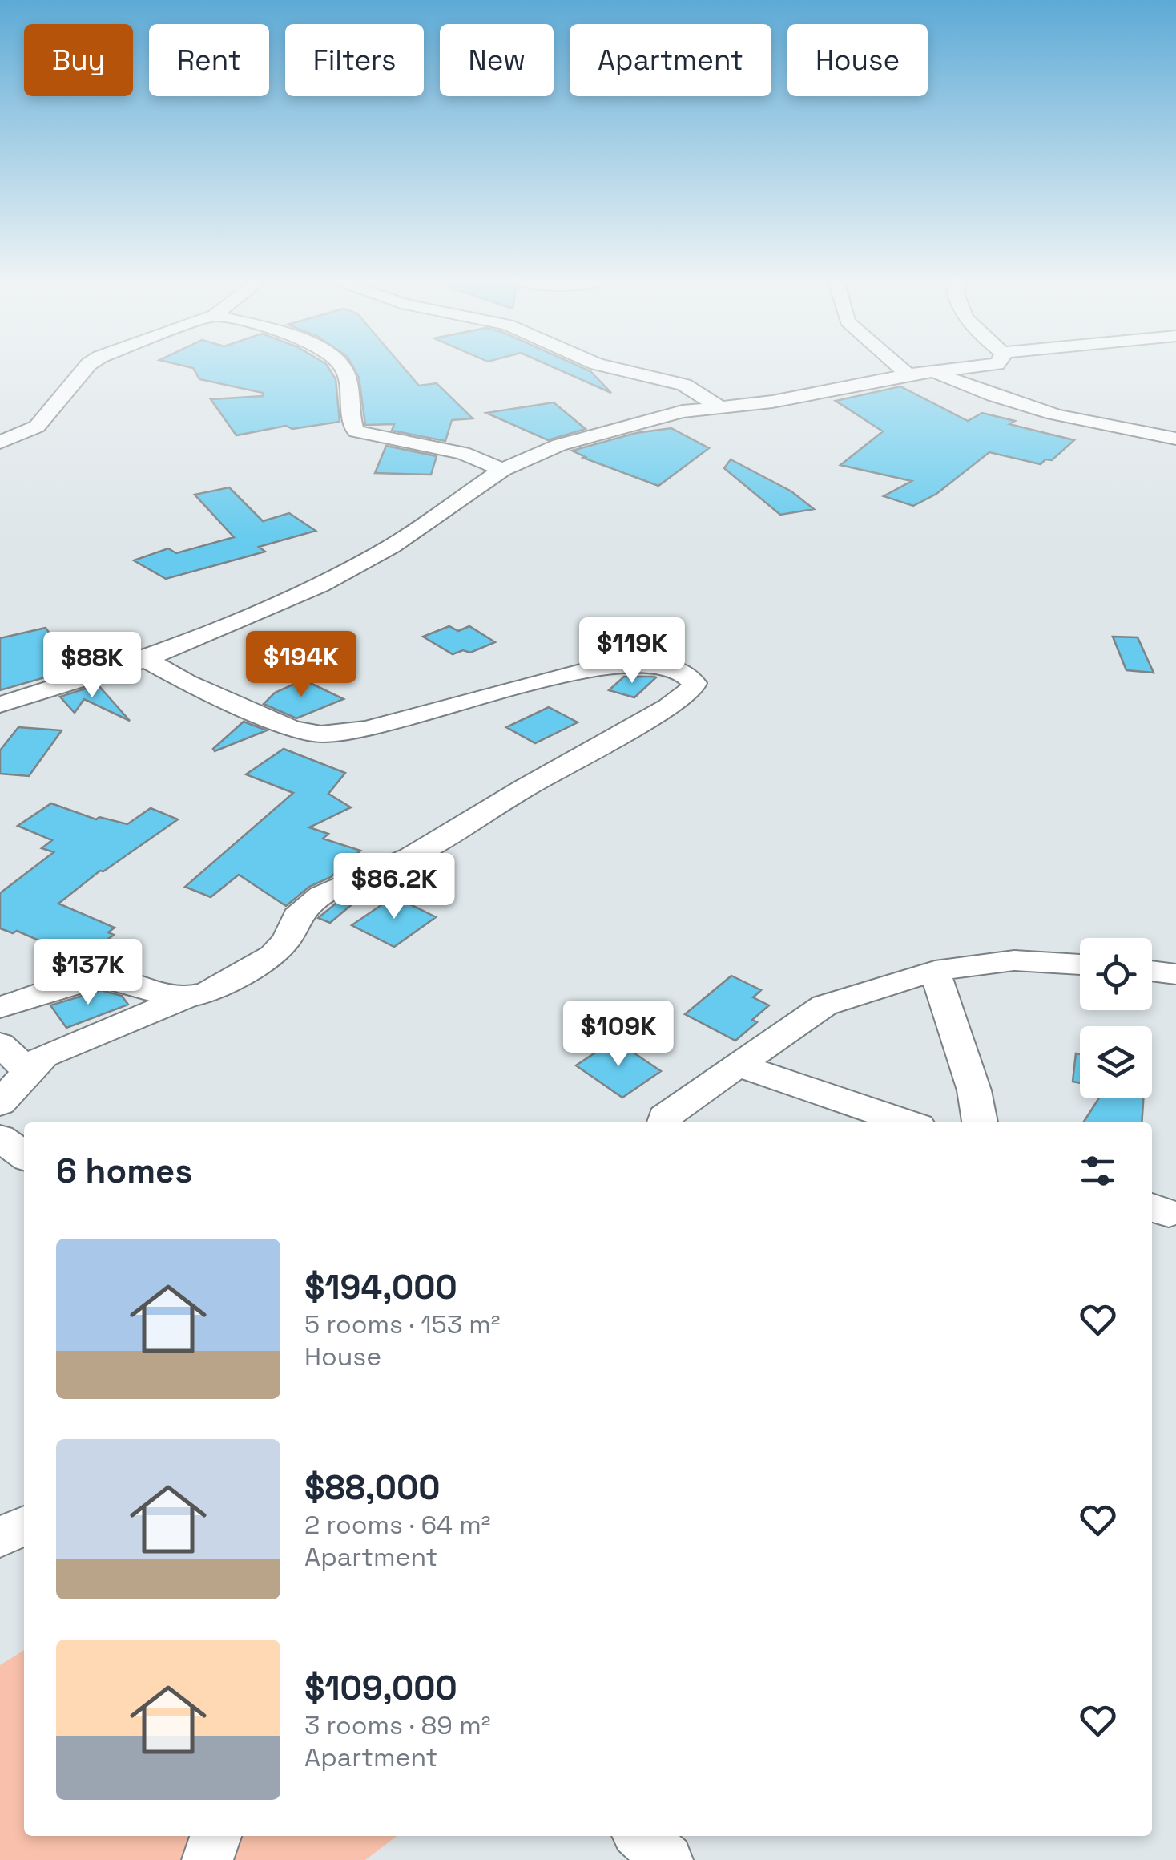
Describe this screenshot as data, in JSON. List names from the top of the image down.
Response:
{
  "page": {
    "chip": [
      "Buy",
      "Rent",
      "Filters",
      "New",
      "Apartment",
      "House"
    ],
    "price": [
      "$119K",
      "$194K",
      "$88K",
      "$86.2K",
      "$137K",
      "$109K"
    ],
    "heading": "6 homes",
    "list": [
      {
        "name": "$194,000",
        "note": "5 rooms · 153 m² · House"
      },
      {
        "name": "$88,000",
        "note": "2 rooms · 64 m² · Apartment"
      },
      {
        "name": "$109,000",
        "note": "3 rooms · 89 m² · Apartment"
      }
    ]
  }
}
